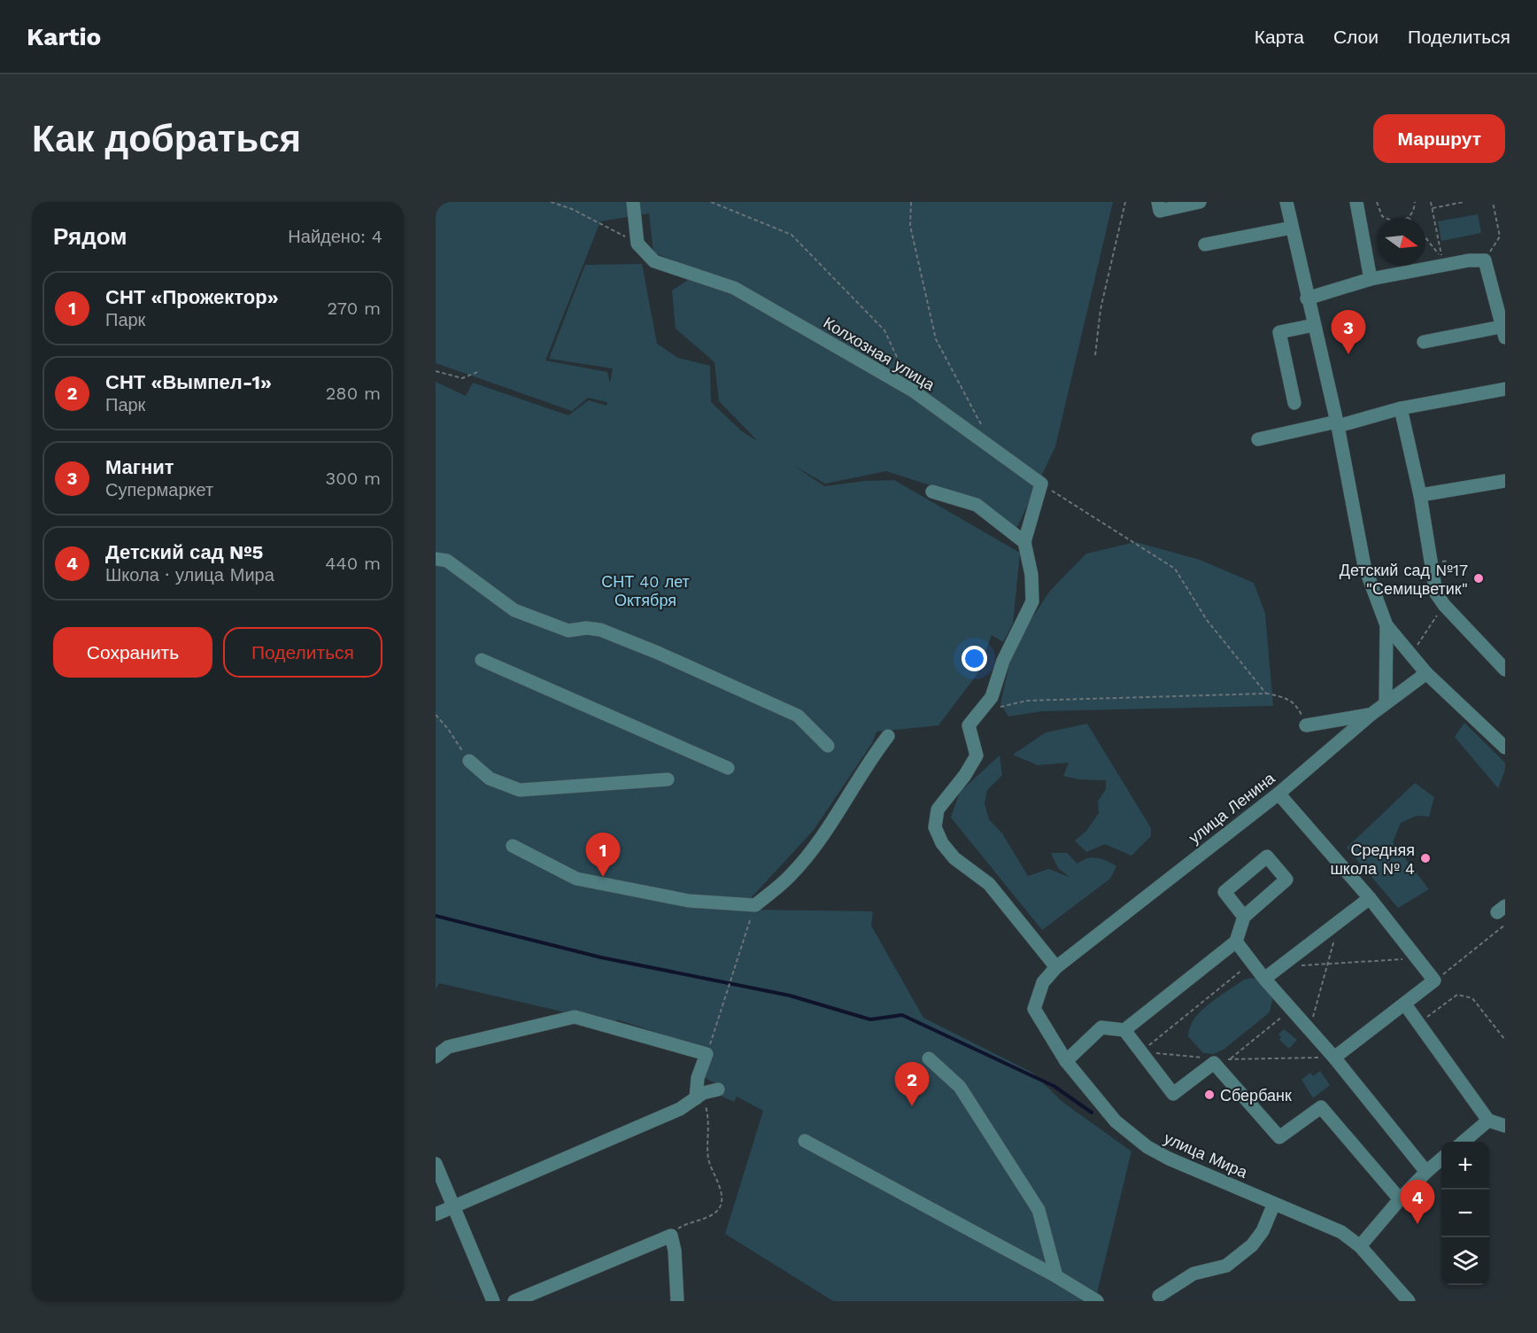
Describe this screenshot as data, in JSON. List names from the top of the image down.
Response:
{
  "streets": {
    "street": ["Колхозная улица", "улица Ленина", "улица Мира"]
  },
  "crossings": [
    ["улица Ленина", "улица Мира"]
  ],
  "parks": ["СНТ 40 лет Октября"],
  "places": ["Детский сад №17 \"Семицветик\"", "Средняя школа № 4", "Сбербанк"],
  "north": "right",
  "page": {
    "header": "Kartio",
    "nav": ["Карта", "Слои", "Поделиться"],
    "buttons": [
      "Маршрут",
      ["Сохранить", "Поделиться"]
    ],
    "title": "Как добраться",
    "heading": ["Рядом", "Найдено: 4"],
    "list": [
      {
        "mark": "1",
        "name": "СНТ «Прожектор»",
        "note": "Парк",
        "value": "270 m"
      },
      {
        "mark": "2",
        "name": "СНТ «Вымпел-1»",
        "note": "Парк",
        "value": "280 m"
      },
      {
        "mark": "3",
        "name": "Магнит",
        "note": "Супермаркет",
        "value": "300 m"
      },
      {
        "mark": "4",
        "name": "Детский сад №5",
        "note": "Школа · улица Мира",
        "value": "440 m"
      }
    ],
    "pins": [
      "3",
      "1",
      "2",
      "4"
    ],
    "map_buttons": ["+", "−"]
  }
}
